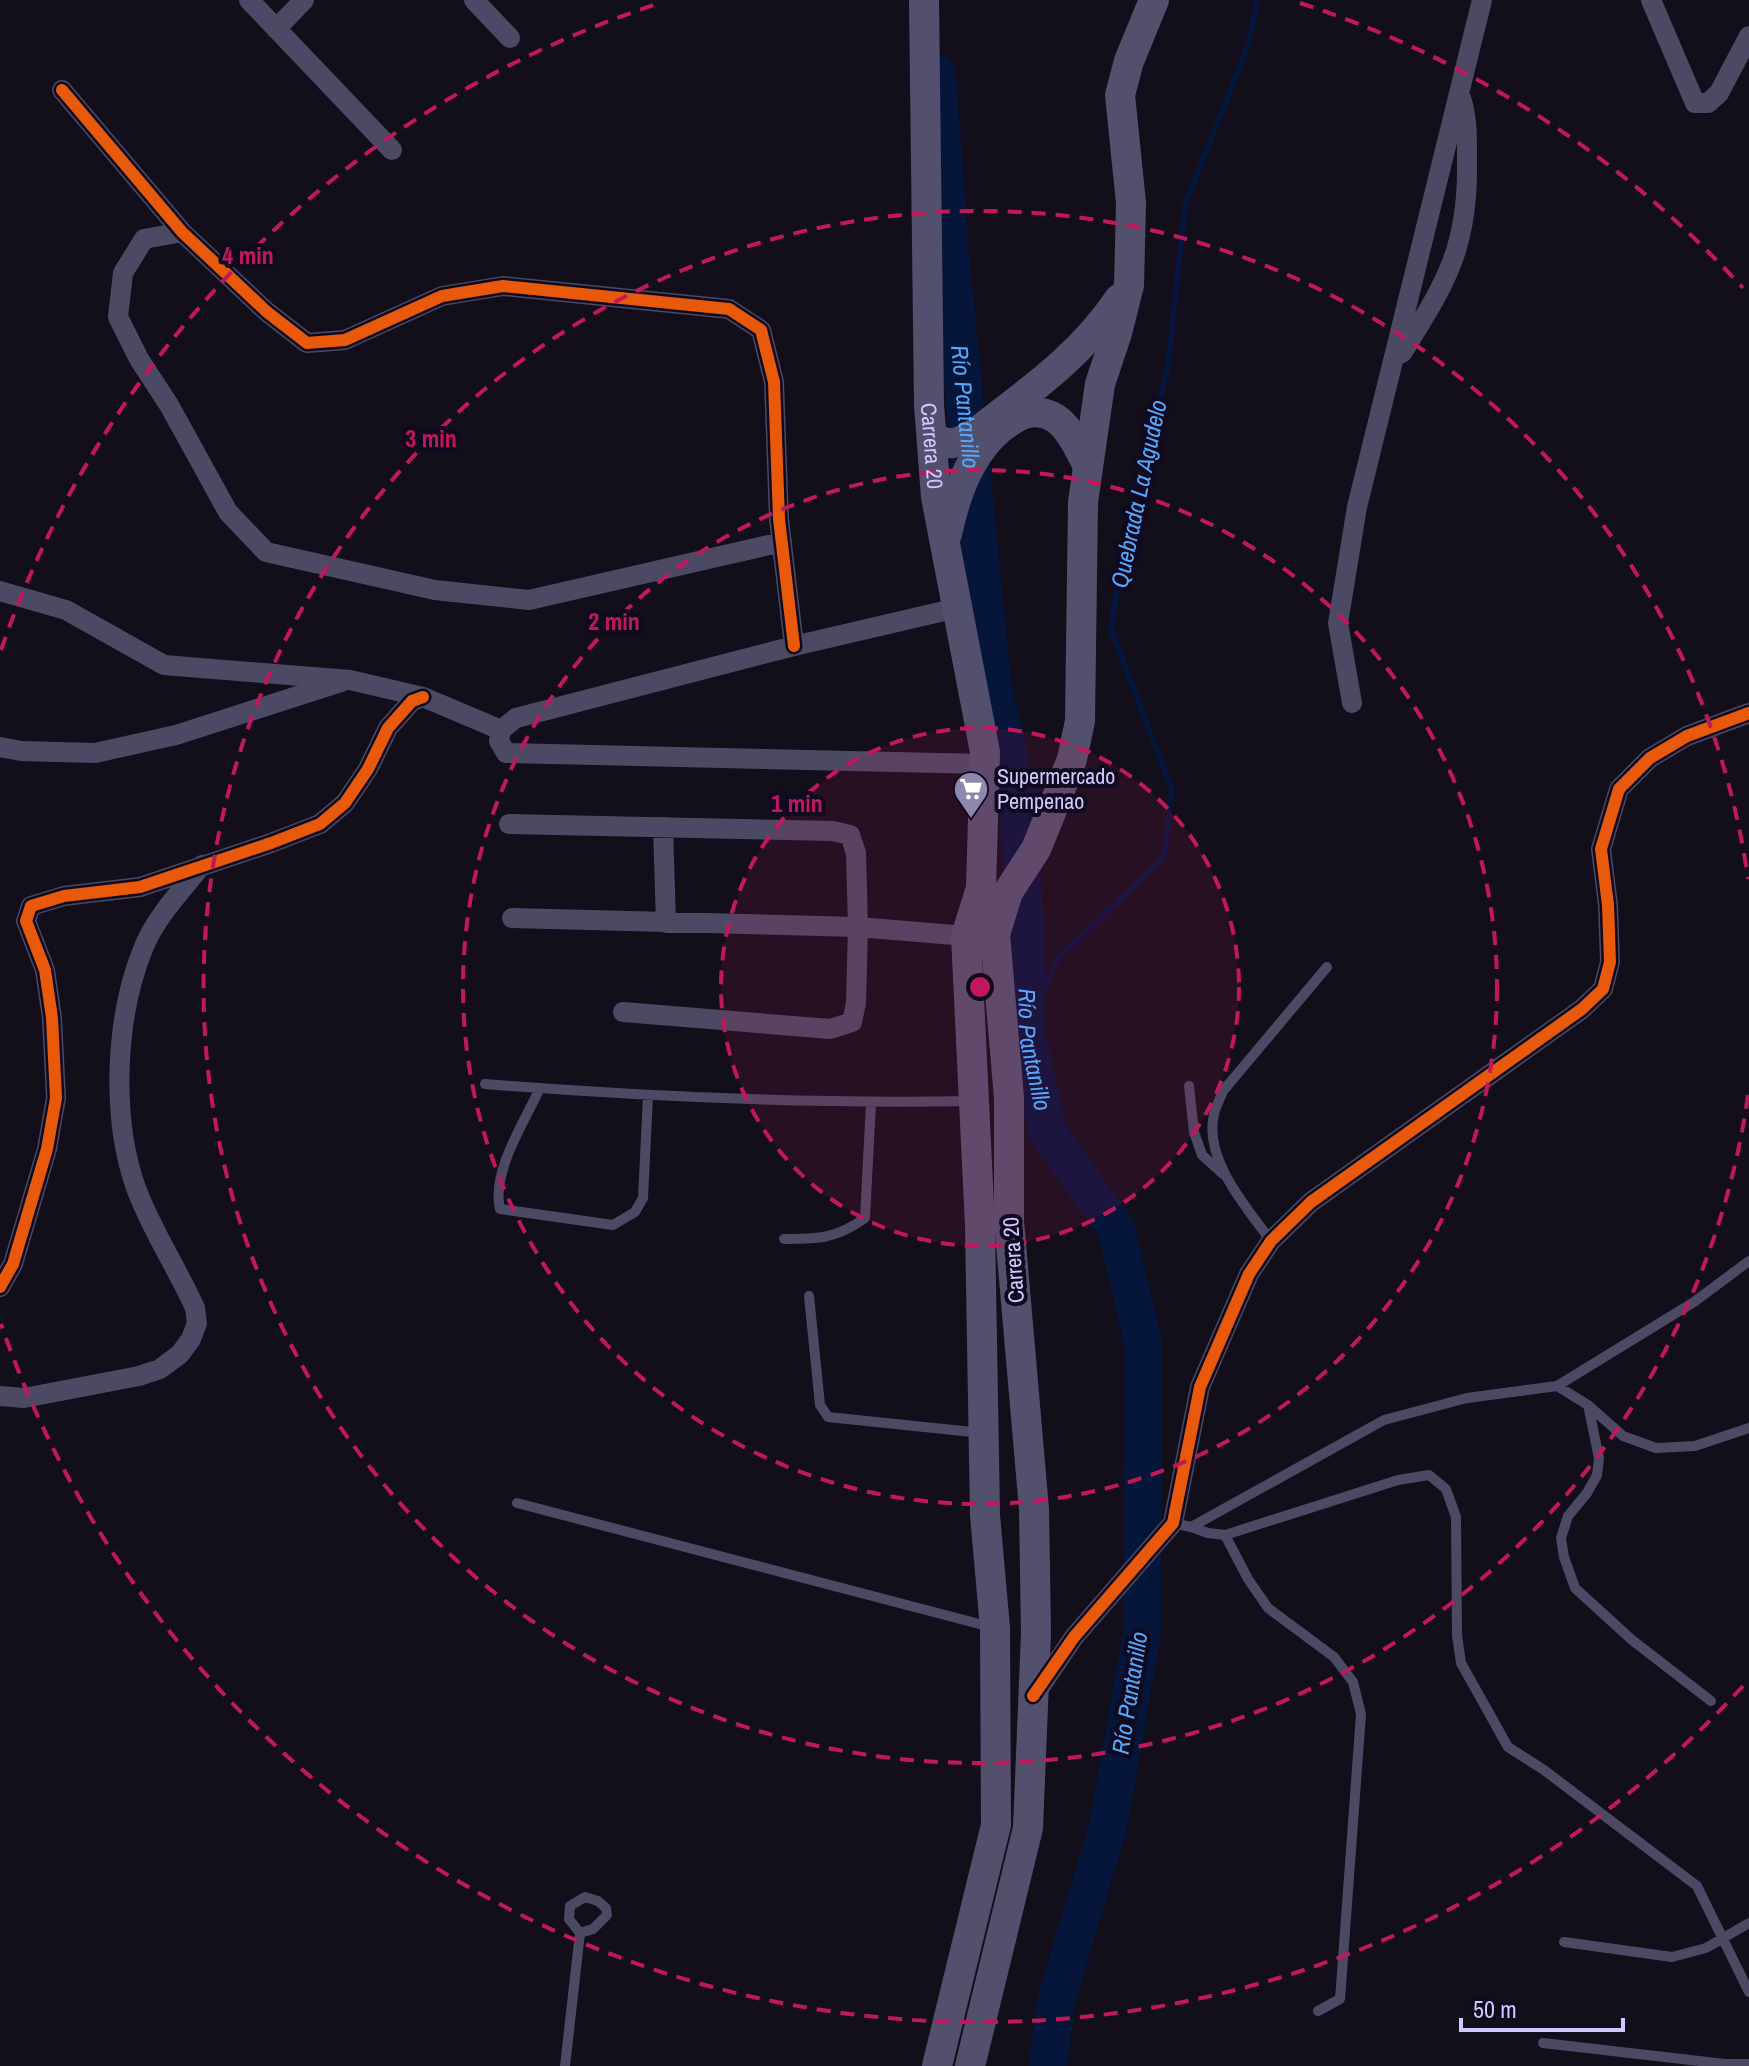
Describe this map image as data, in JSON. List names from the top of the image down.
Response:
{
  "streets": {
    "main road": ["Carrera 20"]
  },
  "water": ["Río Pantanillo", "Quebrada La Agudelo"],
  "places": {
    "supermarket": ["Supermercado Pempenao"]
  },
  "scale_bar": "50 m",
  "rings": [
    "4 min",
    "3 min",
    "2 min",
    "1 min"
  ]
}
